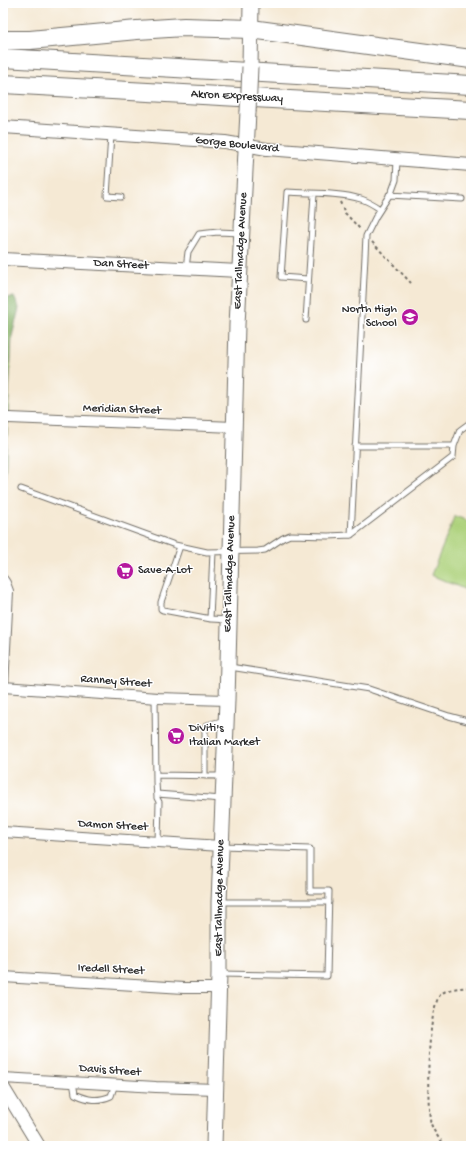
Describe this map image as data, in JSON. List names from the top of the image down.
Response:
{
  "streets": {
    "highway": ["Akron Expressway"],
    "main road": ["East Tallmadge Avenue"],
    "street": [
      "Gorge Boulevard",
      "Dan Street",
      "Meridian Street",
      "Ranney Street",
      "Damon Street",
      "Iredell Street",
      "Davis Street"
    ]
  },
  "crossings": [
    ["Gorge Boulevard", "East Tallmadge Avenue"],
    ["East Tallmadge Avenue", "Dan Street"],
    ["East Tallmadge Avenue", "Meridian Street"],
    ["East Tallmadge Avenue", "Ranney Street"],
    ["East Tallmadge Avenue", "Damon Street"],
    ["East Tallmadge Avenue", "Iredell Street"],
    ["East Tallmadge Avenue", "Davis Street"]
  ],
  "places": {
    "school or university": ["North High School"],
    "supermarket": ["Save-A-Lot", "DiViti's Italian Market"]
  }
}
